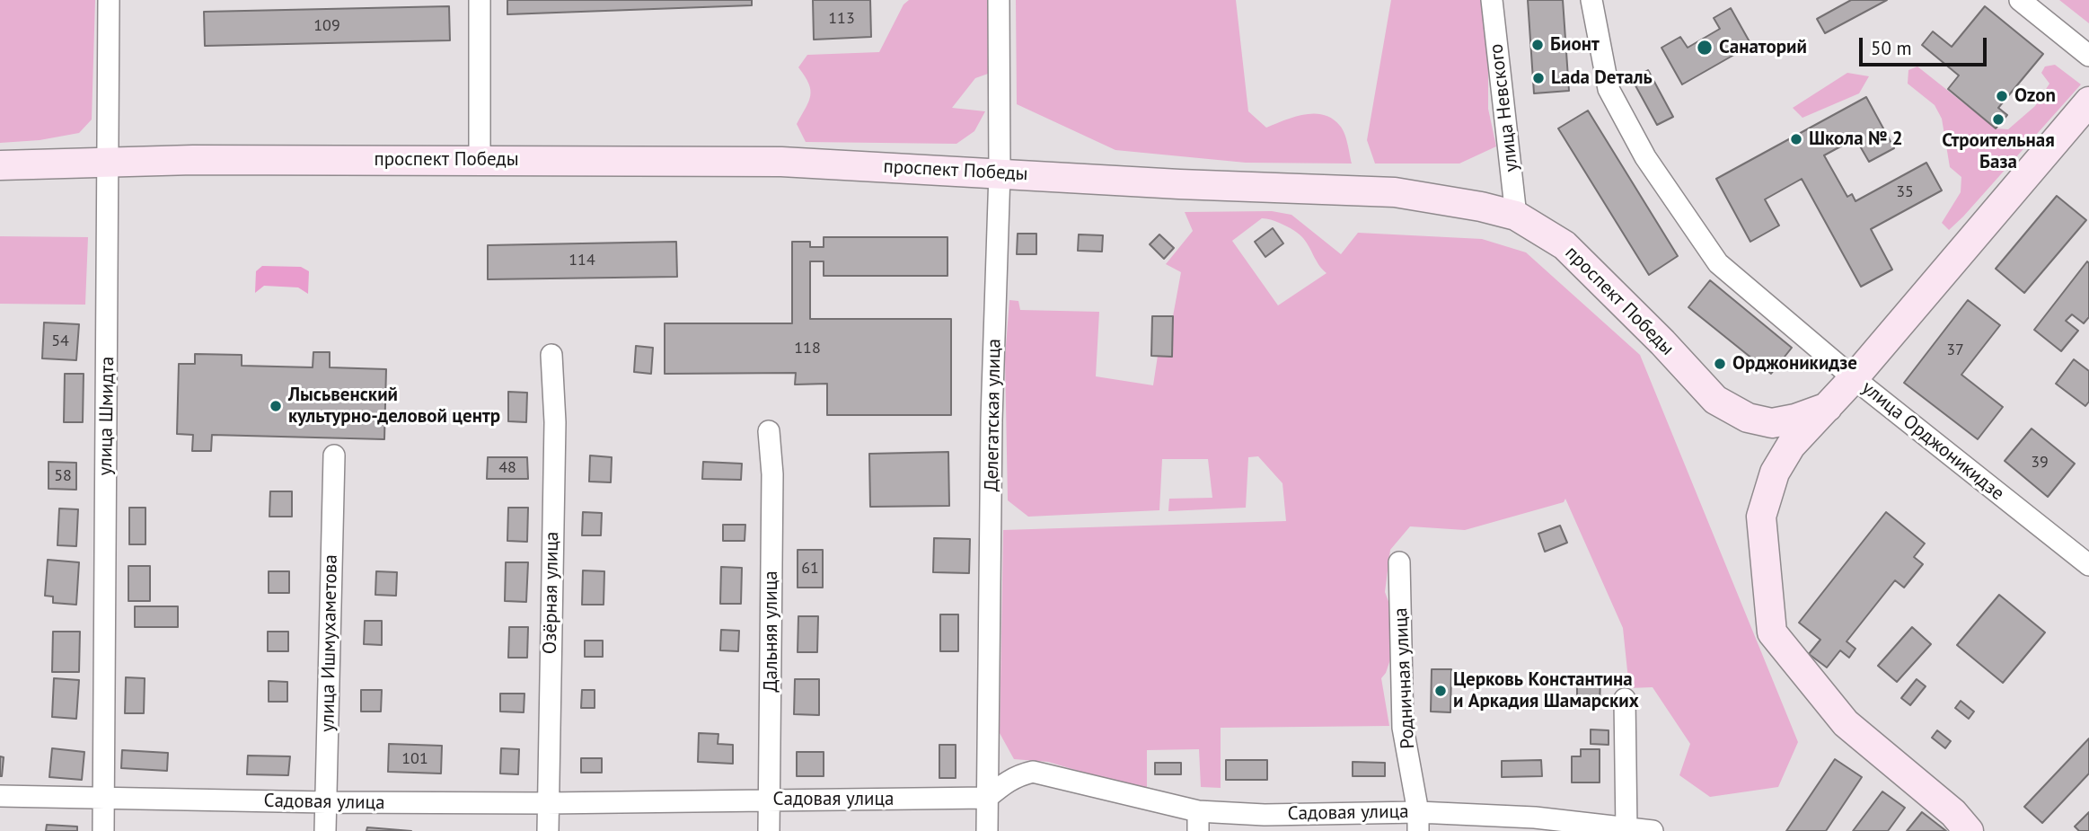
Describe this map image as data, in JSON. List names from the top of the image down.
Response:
{
  "streets": {
    "street": [
      "улица Невского",
      "проспект Победы",
      "Делегатская улица",
      "улица Шмидта",
      "улица Орджоникидзе",
      "Озёрная улица",
      "Дальняя улица",
      "улица Ишмухаметова",
      "Родничная улица",
      "Садовая улица"
    ]
  },
  "crossings": [
    ["улица Невского", "проспект Победы"],
    ["проспект Победы", "Делегатская улица"],
    ["проспект Победы", "улица Шмидта"],
    ["Делегатская улица", "Садовая улица"],
    ["улица Шмидта", "Садовая улица"],
    ["Озёрная улица", "Садовая улица"],
    ["Дальняя улица", "Садовая улица"],
    ["улица Ишмухаметова", "Садовая улица"],
    ["Родничная улица", "Садовая улица"]
  ],
  "places": [
    "Бионт",
    "Санаторий",
    "Lada Dеталь",
    "Ozon",
    "Строительная База",
    "Школа № 2",
    "Орджоникидзе",
    "Лысьвенский культурно-деловой центр",
    "Церковь Константина и Аркадия Шамарских"
  ],
  "house_numbers": [
    "113",
    "109",
    "35",
    "114",
    "54",
    "118",
    "37",
    "39",
    "48",
    "58",
    "61",
    "101"
  ],
  "scale_bar": "50 m"
}
